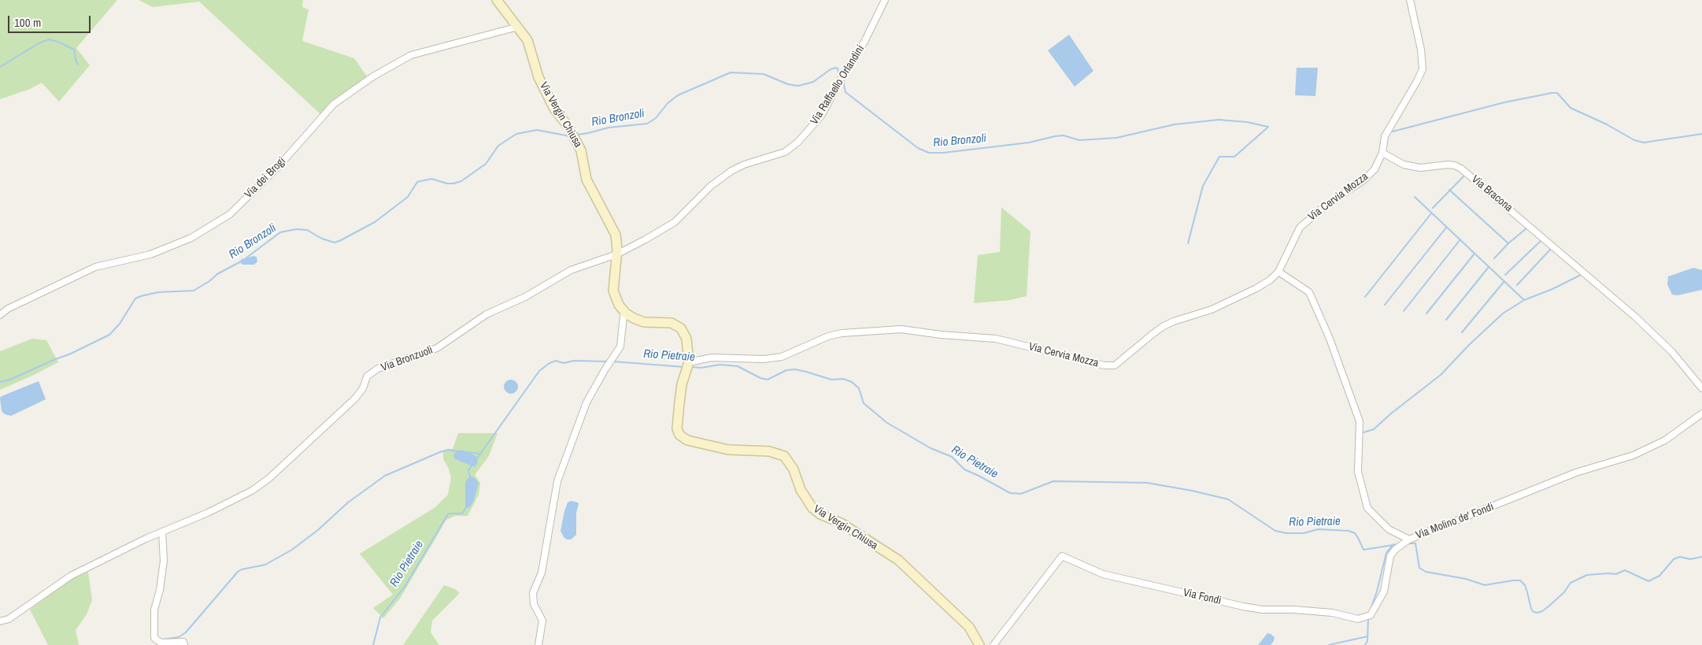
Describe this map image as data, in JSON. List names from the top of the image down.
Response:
{
  "streets": {
    "street": [
      "Via Raffaello Orlandini",
      "Via Vergin Chiusa",
      "Via dei Brogi",
      "Via Bracona",
      "Via Cervia Mozza",
      "Via Bronzuoli",
      "Via Molino de' Fondi",
      "Via Fondi"
    ]
  },
  "crossings": [
    ["Via Raffaello Orlandini", "Via Vergin Chiusa"],
    ["Via Raffaello Orlandini", "Via Bronzuoli"],
    ["Via Vergin Chiusa", "Via dei Brogi"],
    ["Via Vergin Chiusa", "Via Cervia Mozza"],
    ["Via Vergin Chiusa", "Via Bronzuoli"],
    ["Via Bracona", "Via Cervia Mozza"],
    ["Via Cervia Mozza", "Via Molino de' Fondi"],
    ["Via Molino de' Fondi", "Via Fondi"]
  ],
  "water": ["Rio Bronzoli", "Rio Pietraie"],
  "scale_bar": "100 m"
}
